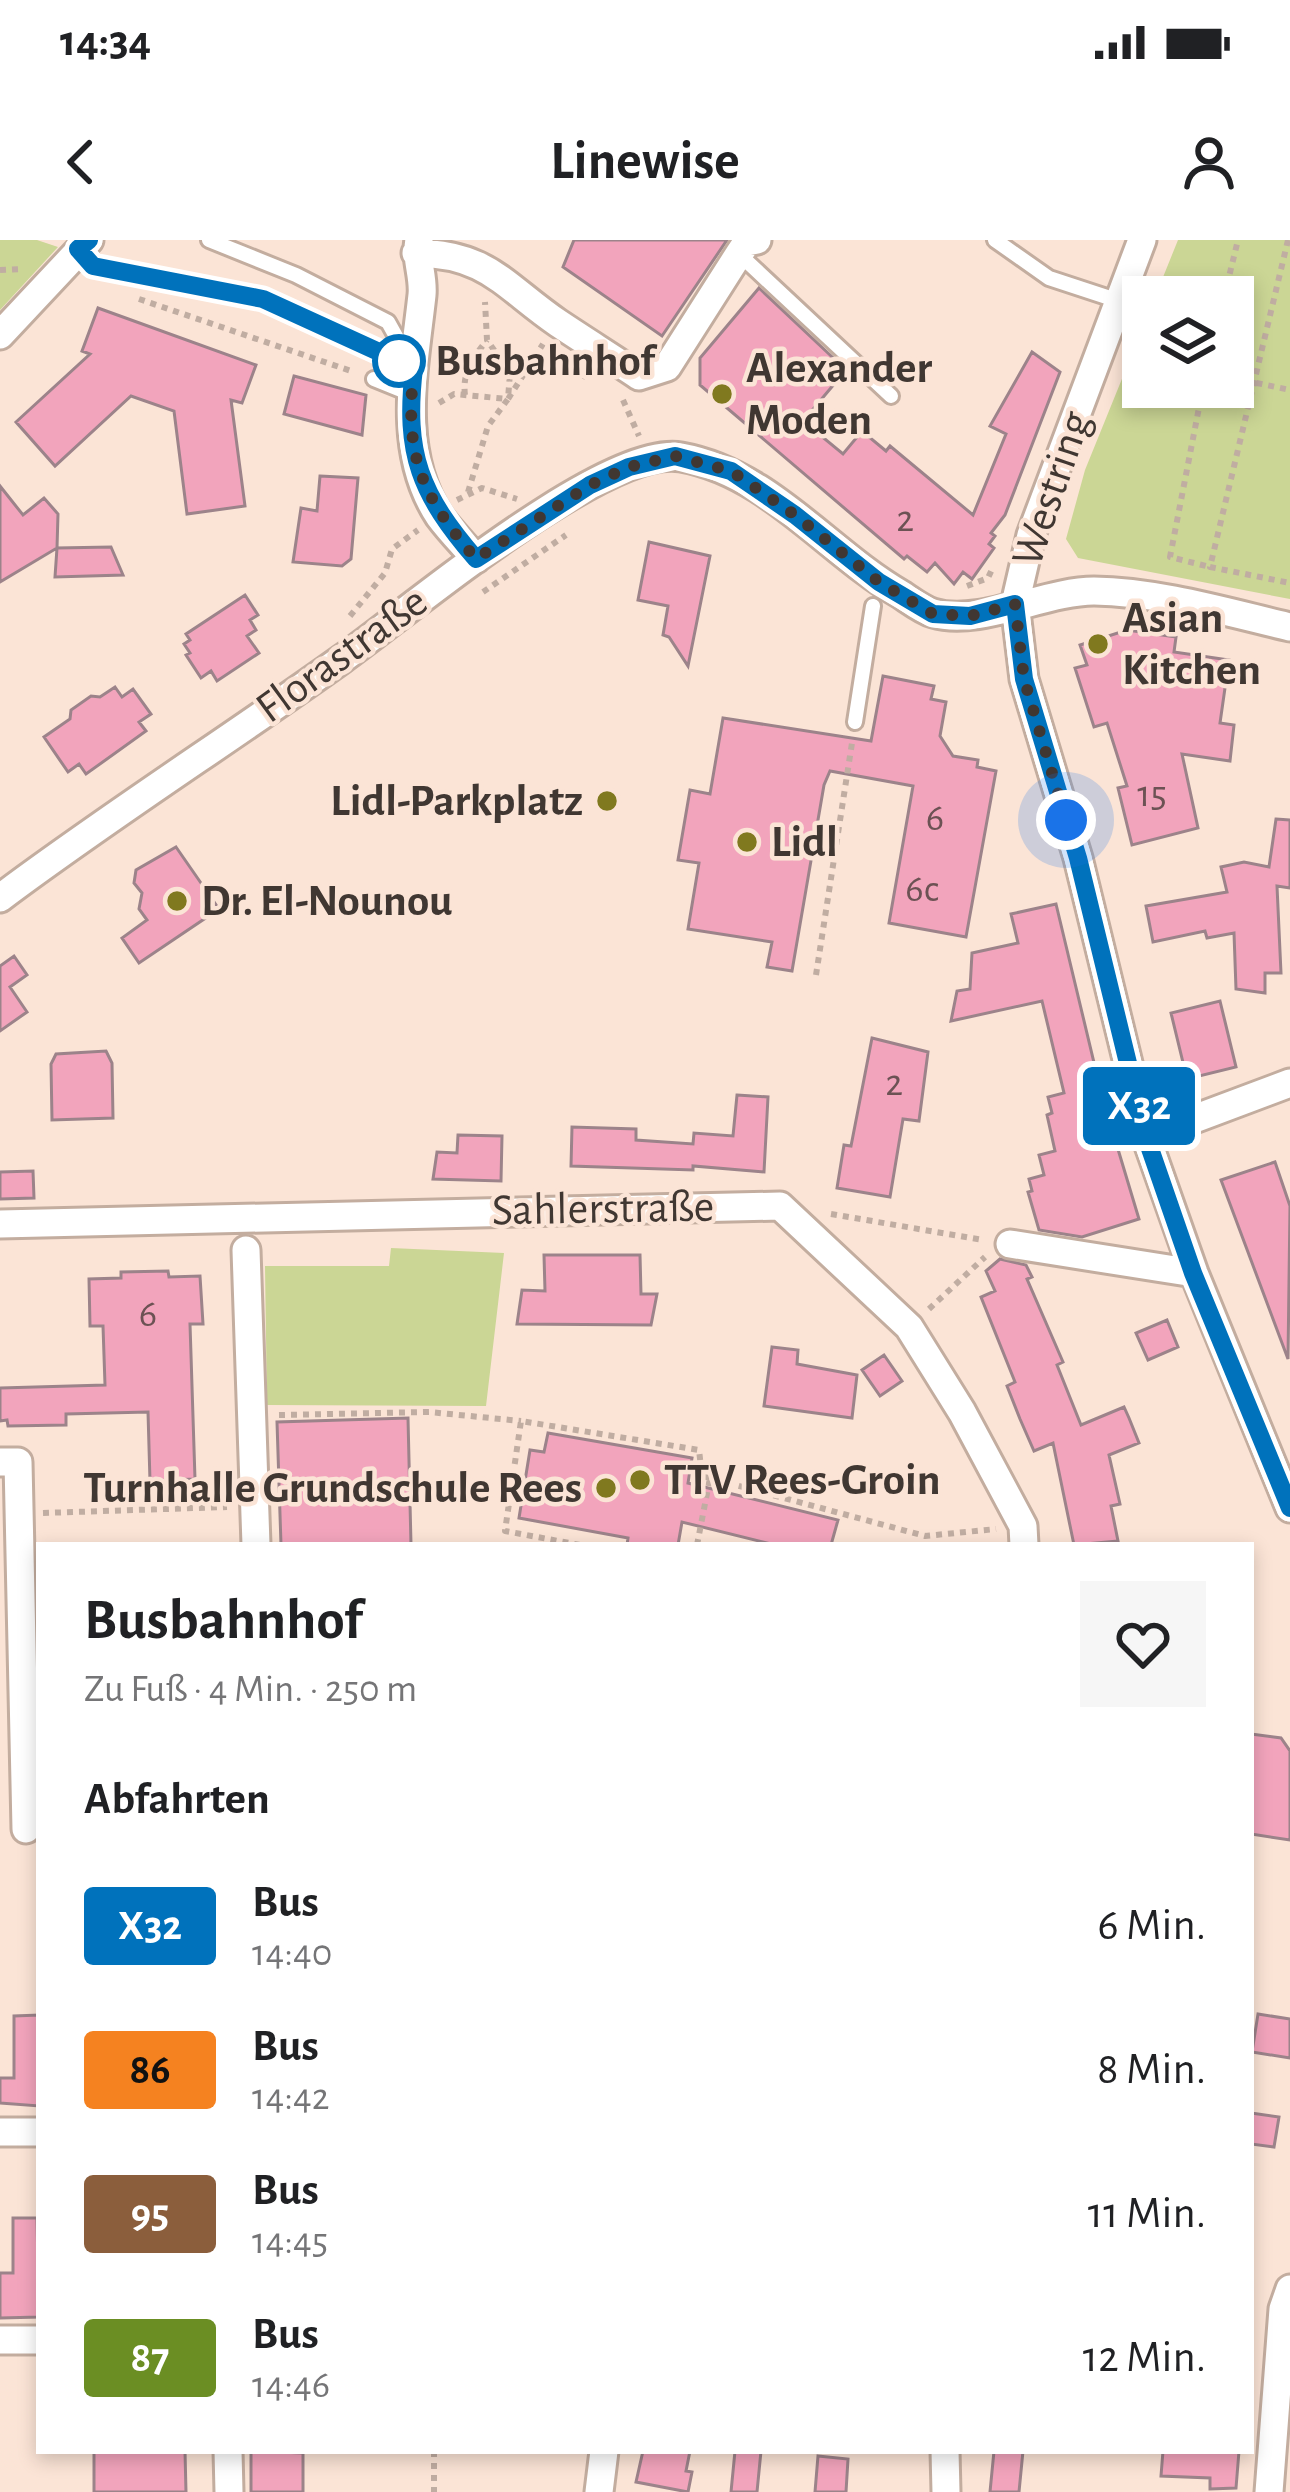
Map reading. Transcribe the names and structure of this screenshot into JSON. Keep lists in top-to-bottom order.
{
  "streets": {
    "street": ["Westring", "Florastraße", "Sahlerstraße"]
  },
  "crossings": [
    ["Westring", "Florastraße"]
  ],
  "places": [
    "Busbahnhof",
    "Alexander Moden",
    "Asian Kitchen",
    "Lidl-Parkplatz",
    "Lidl",
    "Dr. El-Nounou",
    "TTV Rees-Groin",
    "Turnhalle Grundschule Rees"
  ],
  "lines": ["bus line X32"],
  "house_numbers": [
    "2",
    "15",
    "6",
    "6c",
    "2",
    "6"
  ],
  "page": {
    "status": "14:34",
    "header": "Linewise",
    "on_map": "X32",
    "heading": [
      ["Busbahnhof", "Zu Fuß · 4 Min. · 250 m"],
      "Abfahrten"
    ],
    "list": [
      {
        "mark": "X32",
        "name": "Bus",
        "note": "14:40",
        "value": "6 Min."
      },
      {
        "mark": "86",
        "name": "Bus",
        "note": "14:42",
        "value": "8 Min."
      },
      {
        "mark": "95",
        "name": "Bus",
        "note": "14:45",
        "value": "11 Min."
      },
      {
        "mark": "87",
        "name": "Bus",
        "note": "14:46",
        "value": "12 Min."
      }
    ]
  }
}
